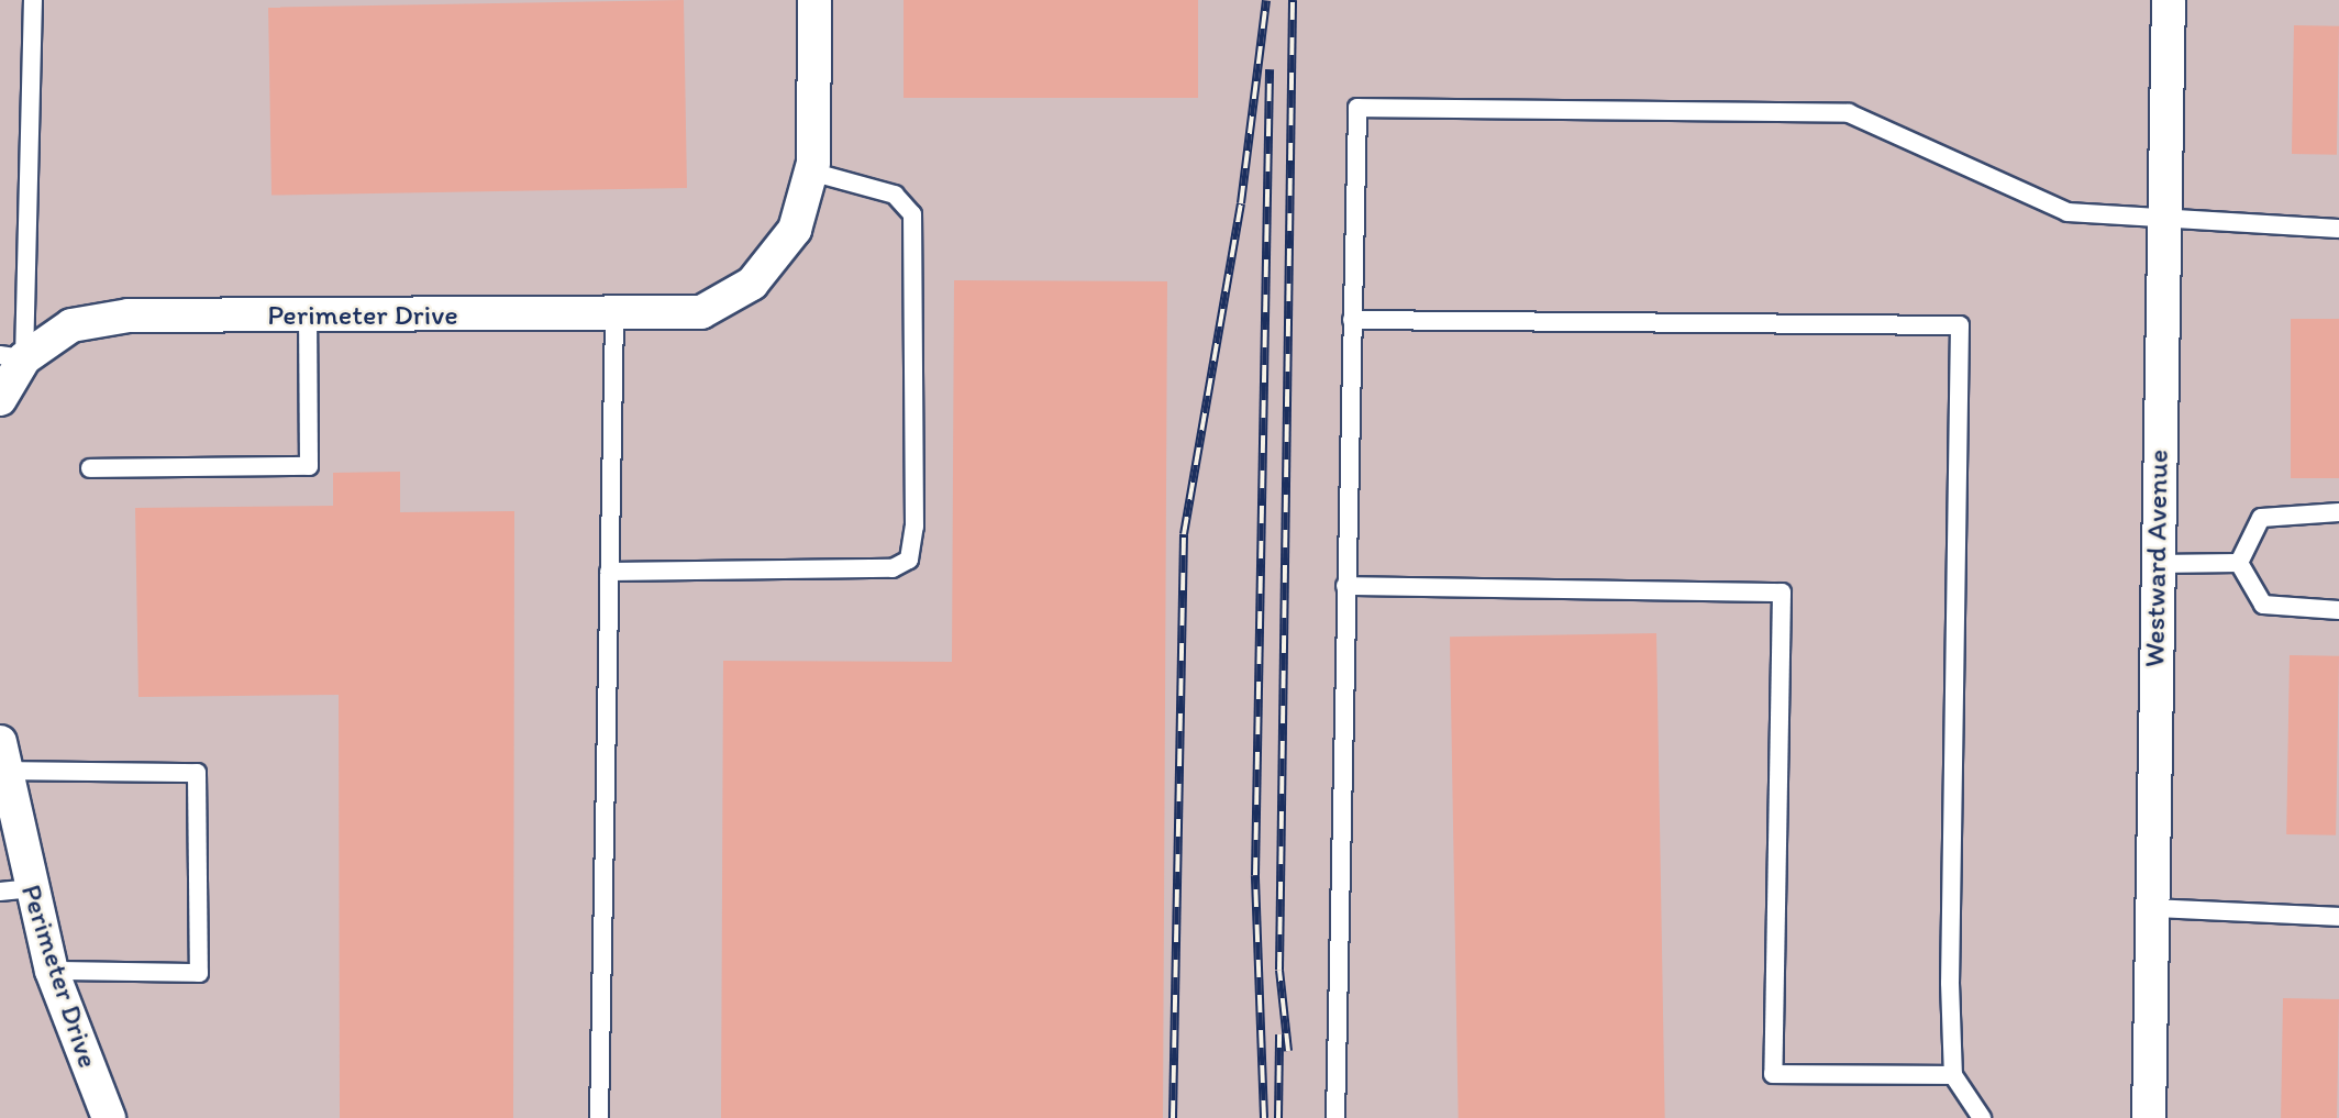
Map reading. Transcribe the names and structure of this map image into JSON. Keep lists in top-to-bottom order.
{
  "streets": {
    "street": ["Perimeter Drive", "Westward Avenue"]
  }
}
